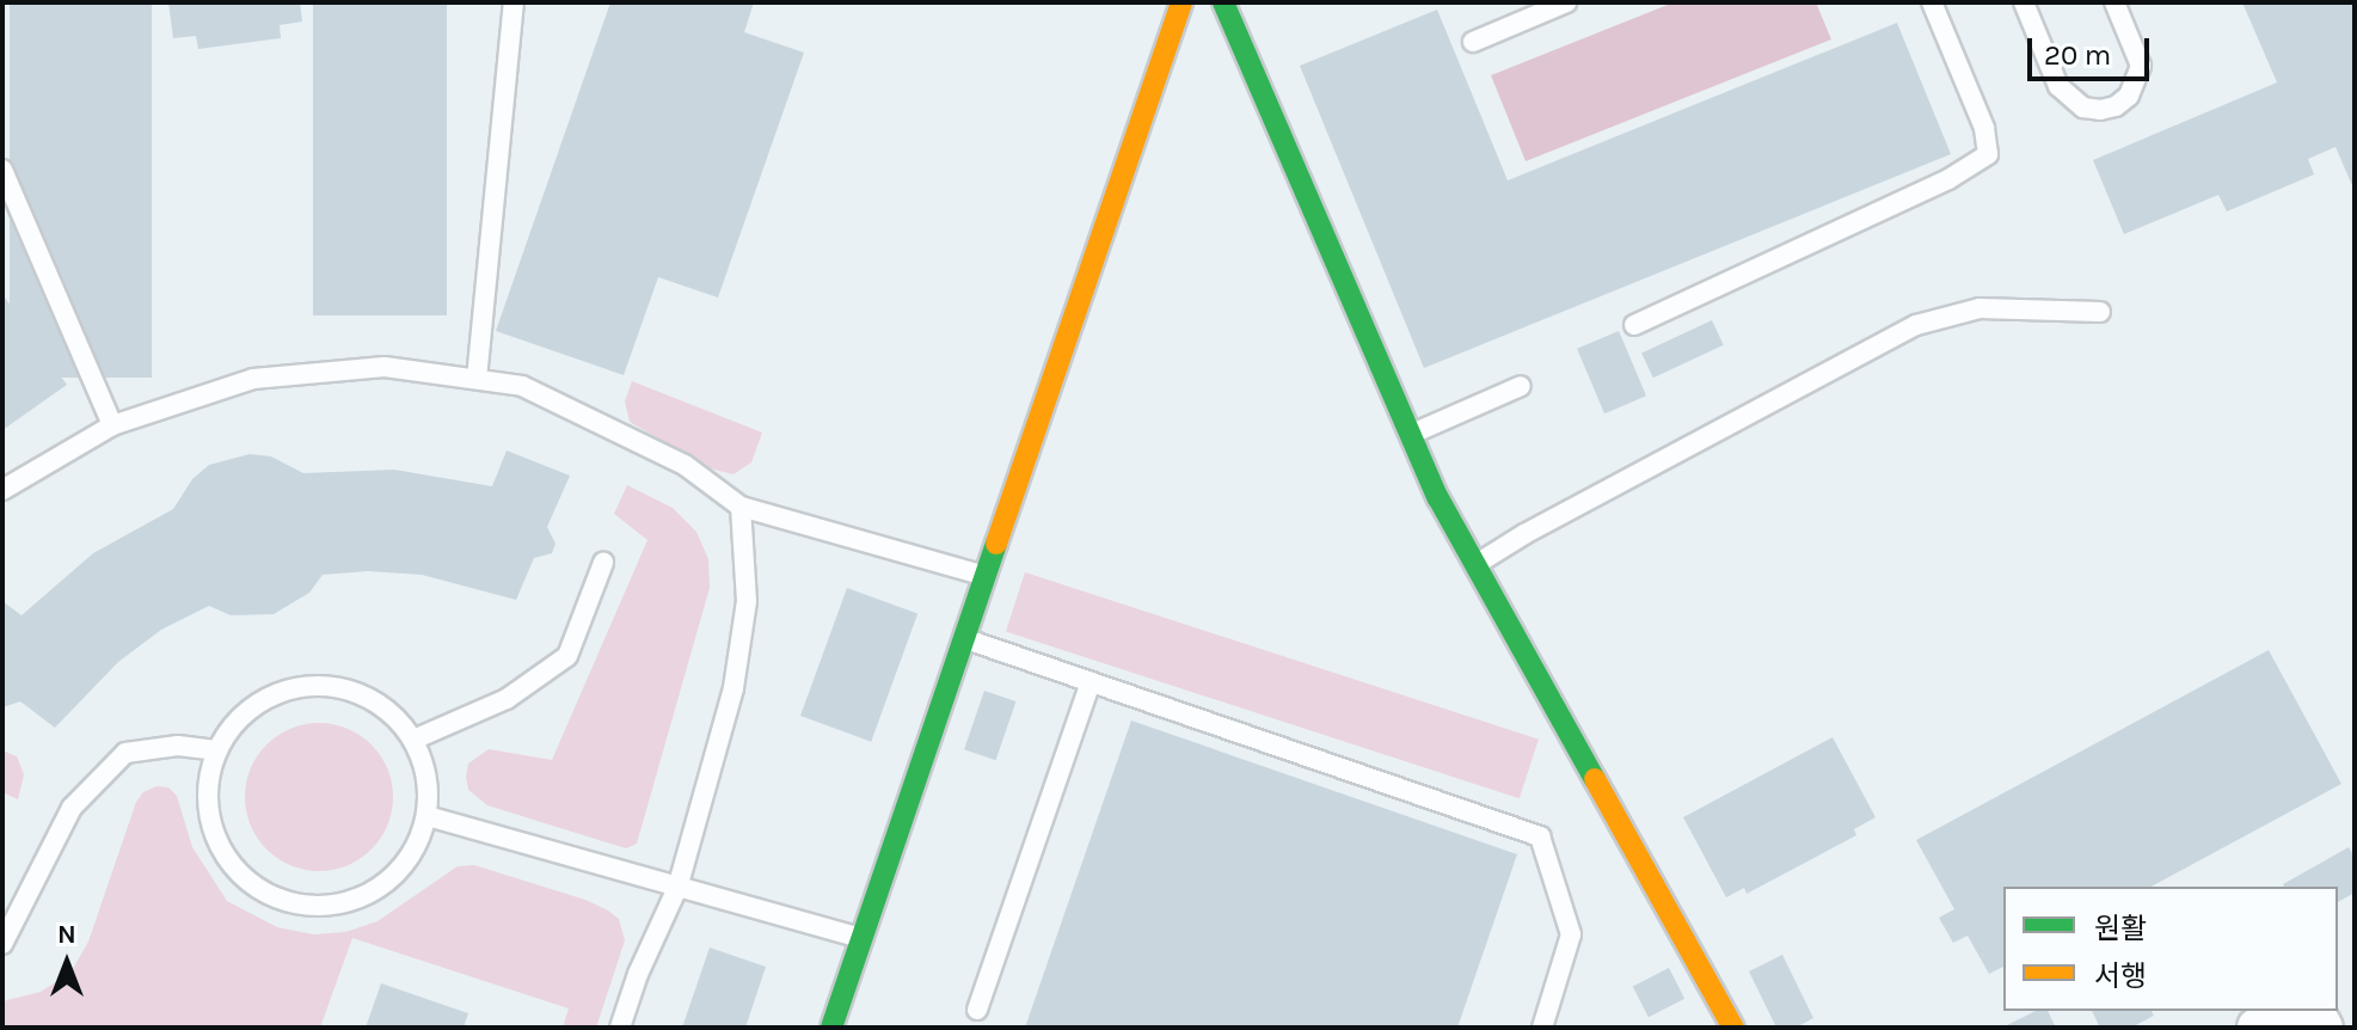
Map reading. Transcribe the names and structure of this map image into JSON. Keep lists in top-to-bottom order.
{
  "legend": ["원활", "서행"],
  "scale_bar": "20 m",
  "north": "top"
}
